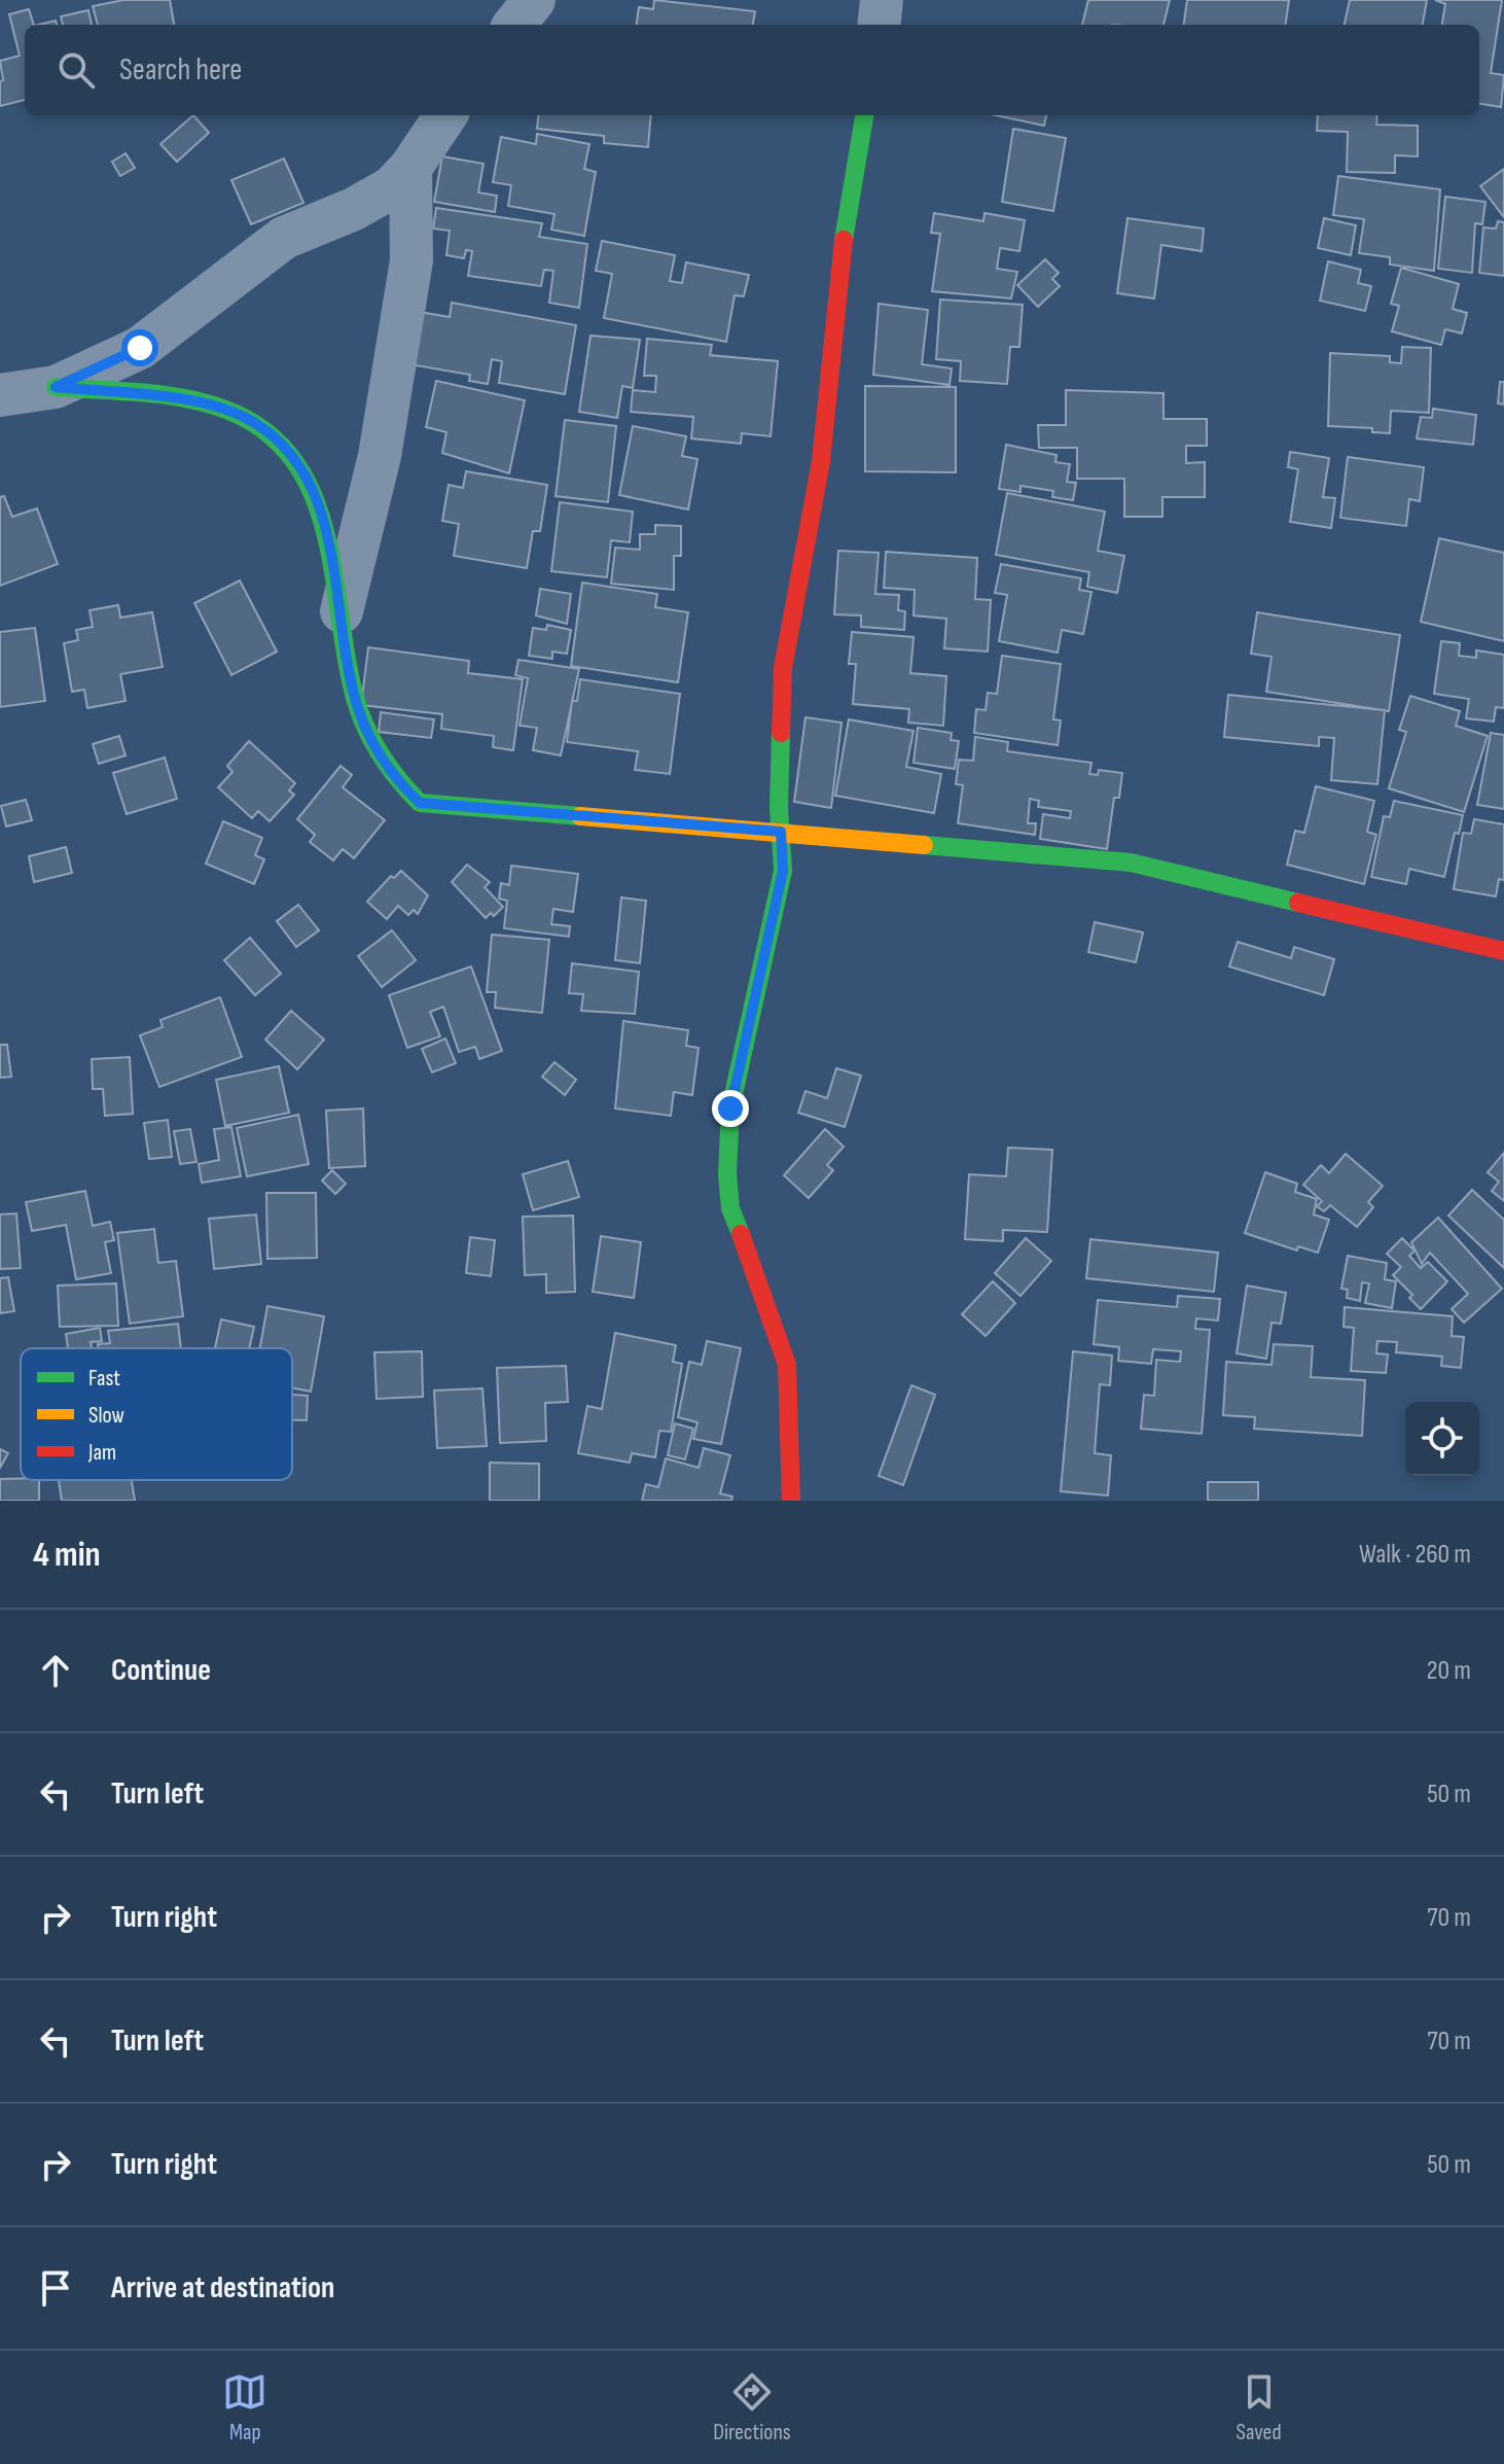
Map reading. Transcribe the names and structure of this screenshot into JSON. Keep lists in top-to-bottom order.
{
  "legend": ["Fast", "Slow", "Jam"],
  "page": {
    "search": "Search here",
    "heading": ["4 min", "Walk · 260 m"],
    "list": [
      ["Continue", "20 m"],
      ["Turn left", "50 m"],
      ["Turn right", "70 m"],
      ["Turn left", "70 m"],
      ["Turn right", "50 m"],
      "Arrive at destination"
    ],
    "nav": ["Map", "Directions", "Saved"]
  }
}
